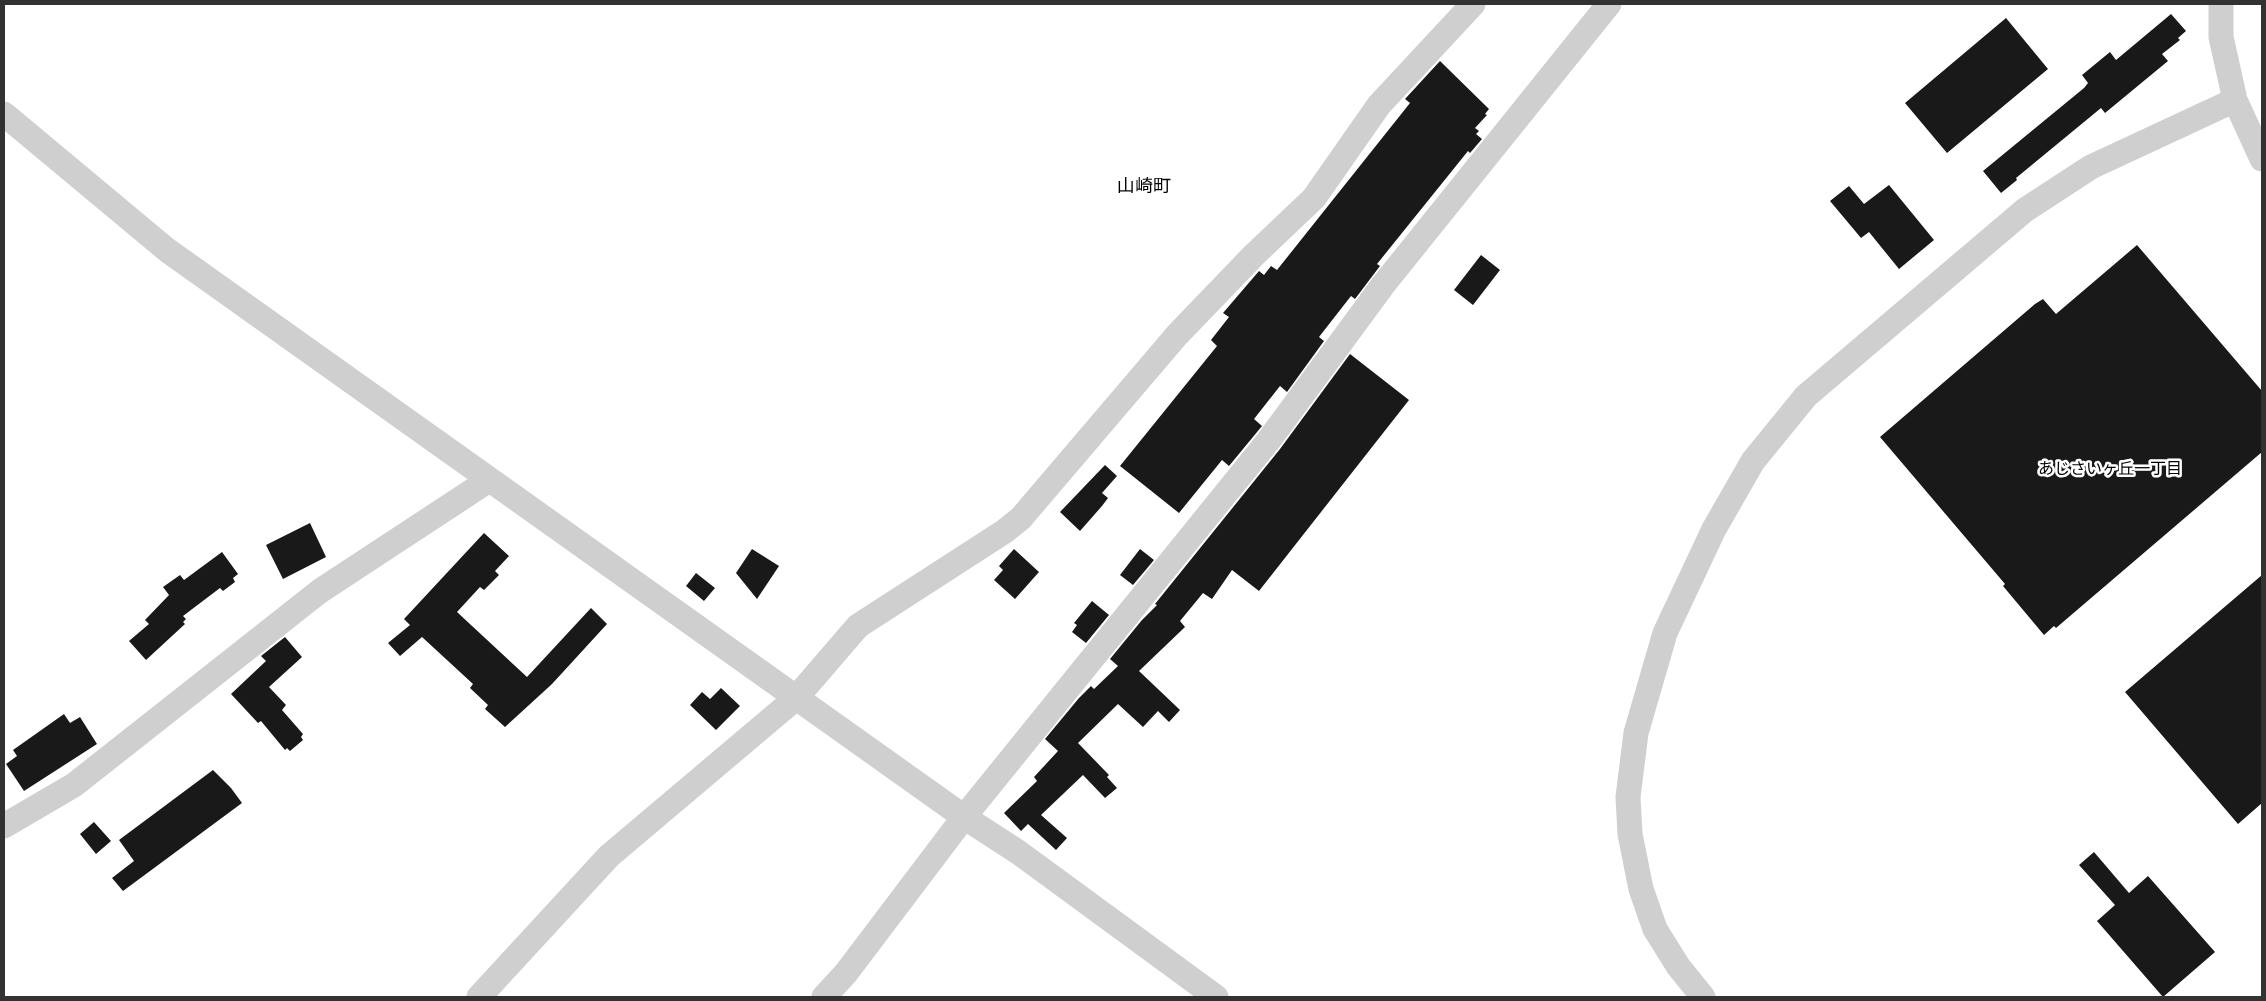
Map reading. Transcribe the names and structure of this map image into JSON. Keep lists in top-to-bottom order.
{
  "districts": ["山崎町", "あじさいヶ丘一丁目"]
}
